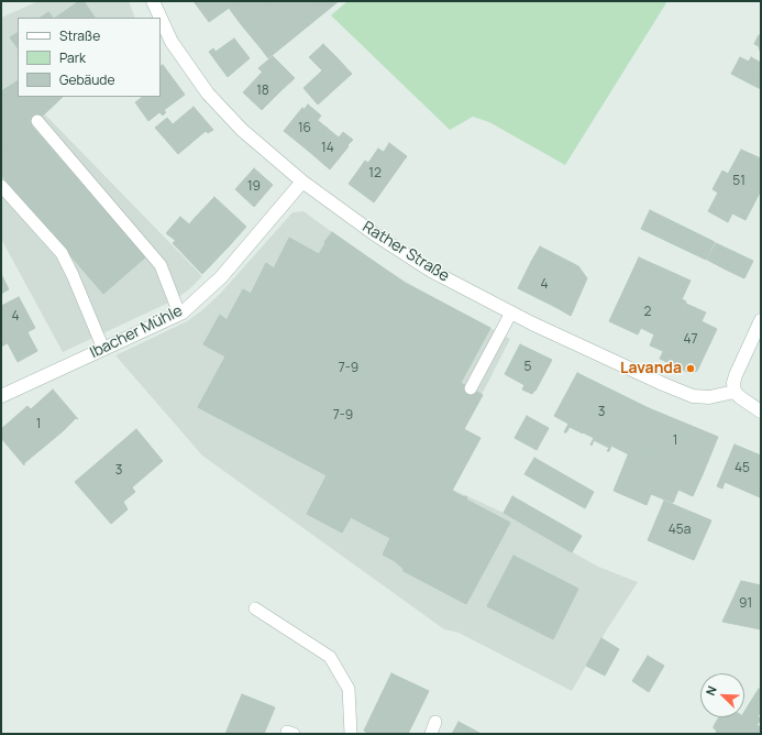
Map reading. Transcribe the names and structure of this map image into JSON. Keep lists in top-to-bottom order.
{
  "streets": {
    "street": ["Rather Straße", "Ibacher Mühle"]
  },
  "crossings": [
    ["Rather Straße", "Ibacher Mühle"]
  ],
  "places": ["Lavanda"],
  "house_numbers": [
    "18",
    "16",
    "14",
    "12",
    "51",
    "19",
    "4",
    "2",
    "4",
    "47",
    "5",
    "7-9",
    "3",
    "7-9",
    "1",
    "1",
    "45",
    "3",
    "45a",
    "91"
  ],
  "legend": ["Straße", "Park", "Gebäude"],
  "north": "top left"
}
